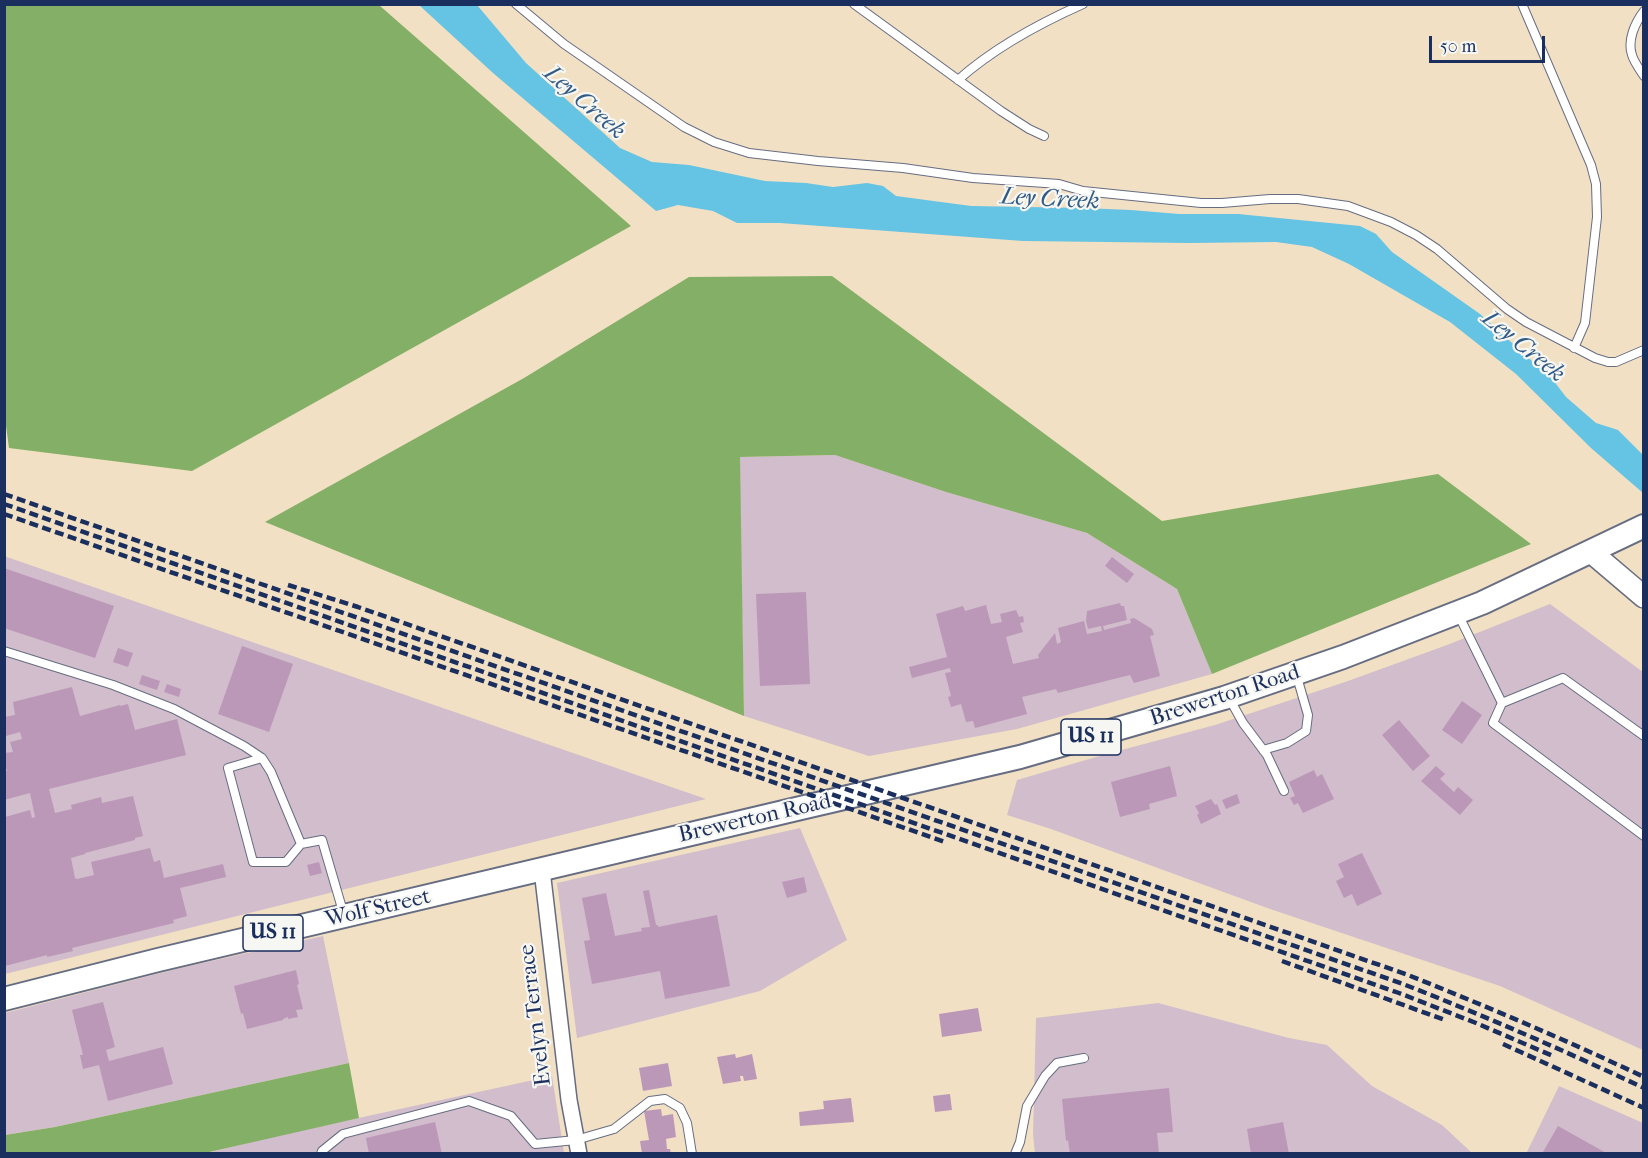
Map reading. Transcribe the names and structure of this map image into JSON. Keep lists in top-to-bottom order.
{
  "streets": {
    "main road": ["Brewerton Road", "US 11", "Wolf Street"],
    "street": ["Evelyn Terrace"]
  },
  "crossings": [
    ["Brewerton Road", "Wolf Street"],
    ["Brewerton Road", "Evelyn Terrace"],
    ["Wolf Street", "Evelyn Terrace"]
  ],
  "water": ["Ley Creek"],
  "scale_bar": "50 m"
}
